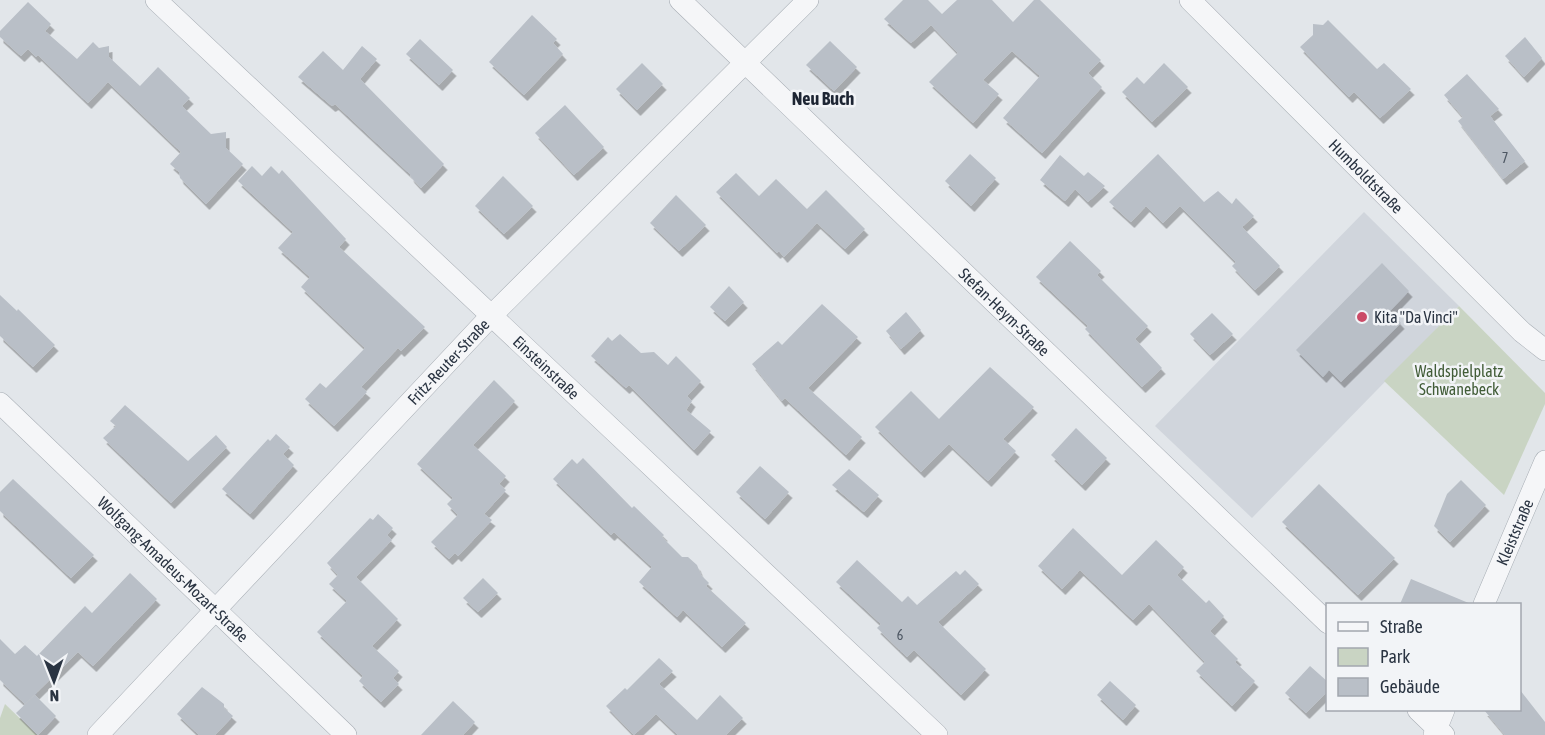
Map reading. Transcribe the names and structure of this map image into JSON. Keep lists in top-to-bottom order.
{
  "streets": {
    "street": [
      "Humboldtstraße",
      "Stefan-Heym-Straße",
      "Fritz-Reuter-Straße",
      "Einsteinstraße",
      "Kleiststraße",
      "Wolfgang-Amadeus-Mozart-Straße"
    ]
  },
  "crossings": [
    ["Stefan-Heym-Straße", "Fritz-Reuter-Straße"],
    ["Fritz-Reuter-Straße", "Einsteinstraße"],
    ["Fritz-Reuter-Straße", "Wolfgang-Amadeus-Mozart-Straße"]
  ],
  "districts": ["Neu Buch"],
  "parks": ["Waldspielplatz Schwanebeck"],
  "places": ["Kita \"Da Vinci\""],
  "house_numbers": ["7", "6"],
  "legend": ["Straße", "Park", "Gebäude"],
  "north": "bottom"
}
